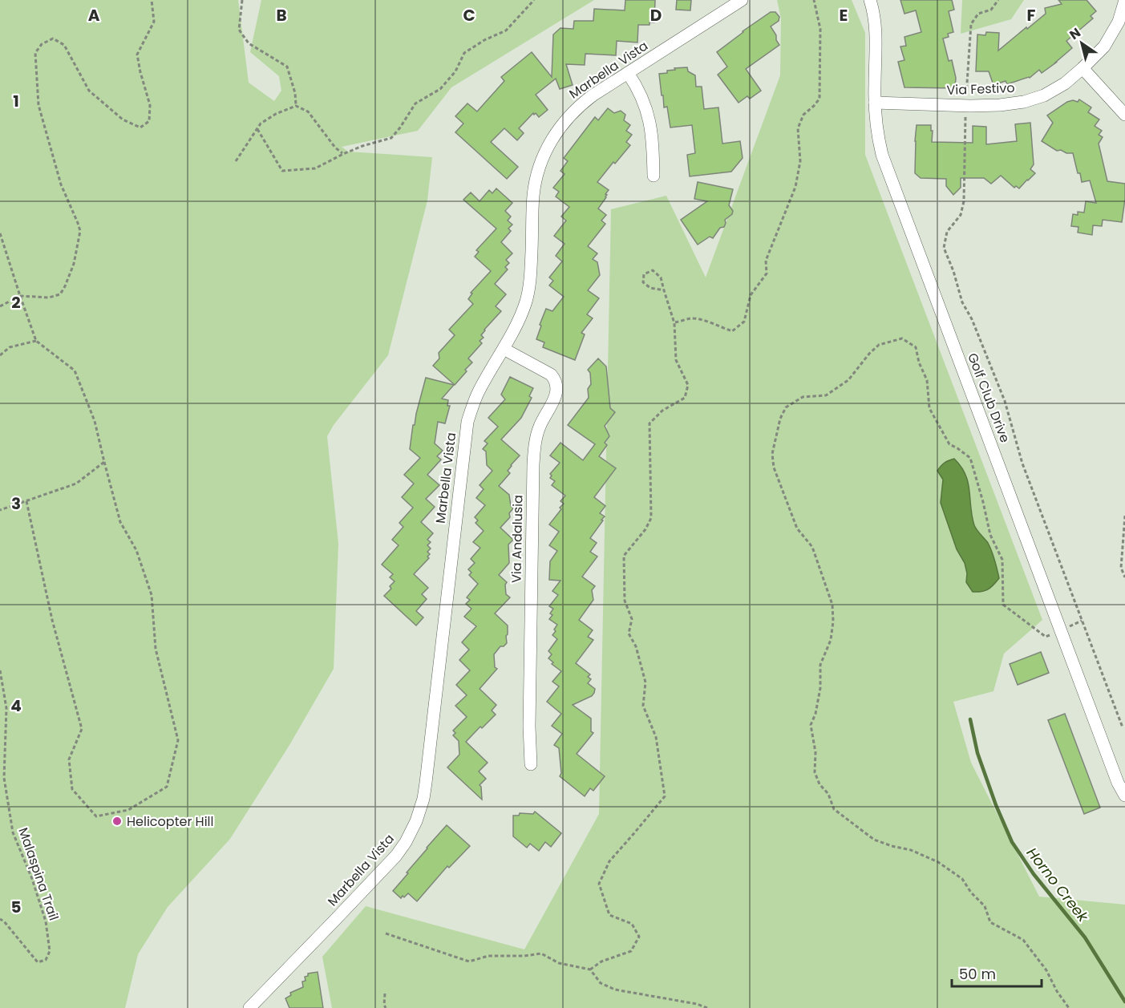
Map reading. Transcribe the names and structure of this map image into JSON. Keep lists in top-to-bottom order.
{
  "streets": {
    "street": [
      "Marbella Vista",
      "Via Festivo",
      "Golf Club Drive",
      "Via Andalusia"
    ],
    "path": ["Malaspina Trail"]
  },
  "crossings": [
    ["Marbella Vista", "Via Andalusia"],
    ["Via Festivo", "Golf Club Drive"]
  ],
  "water": ["Horno Creek"],
  "places": ["Helicopter Hill"],
  "scale_bar": "50 m",
  "north": "top left",
  "grid": {
    "columns": [
      "A",
      "B",
      "C",
      "D",
      "E",
      "F"
    ],
    "rows": [
      "1",
      "2",
      "3",
      "4",
      "5"
    ]
  }
}
